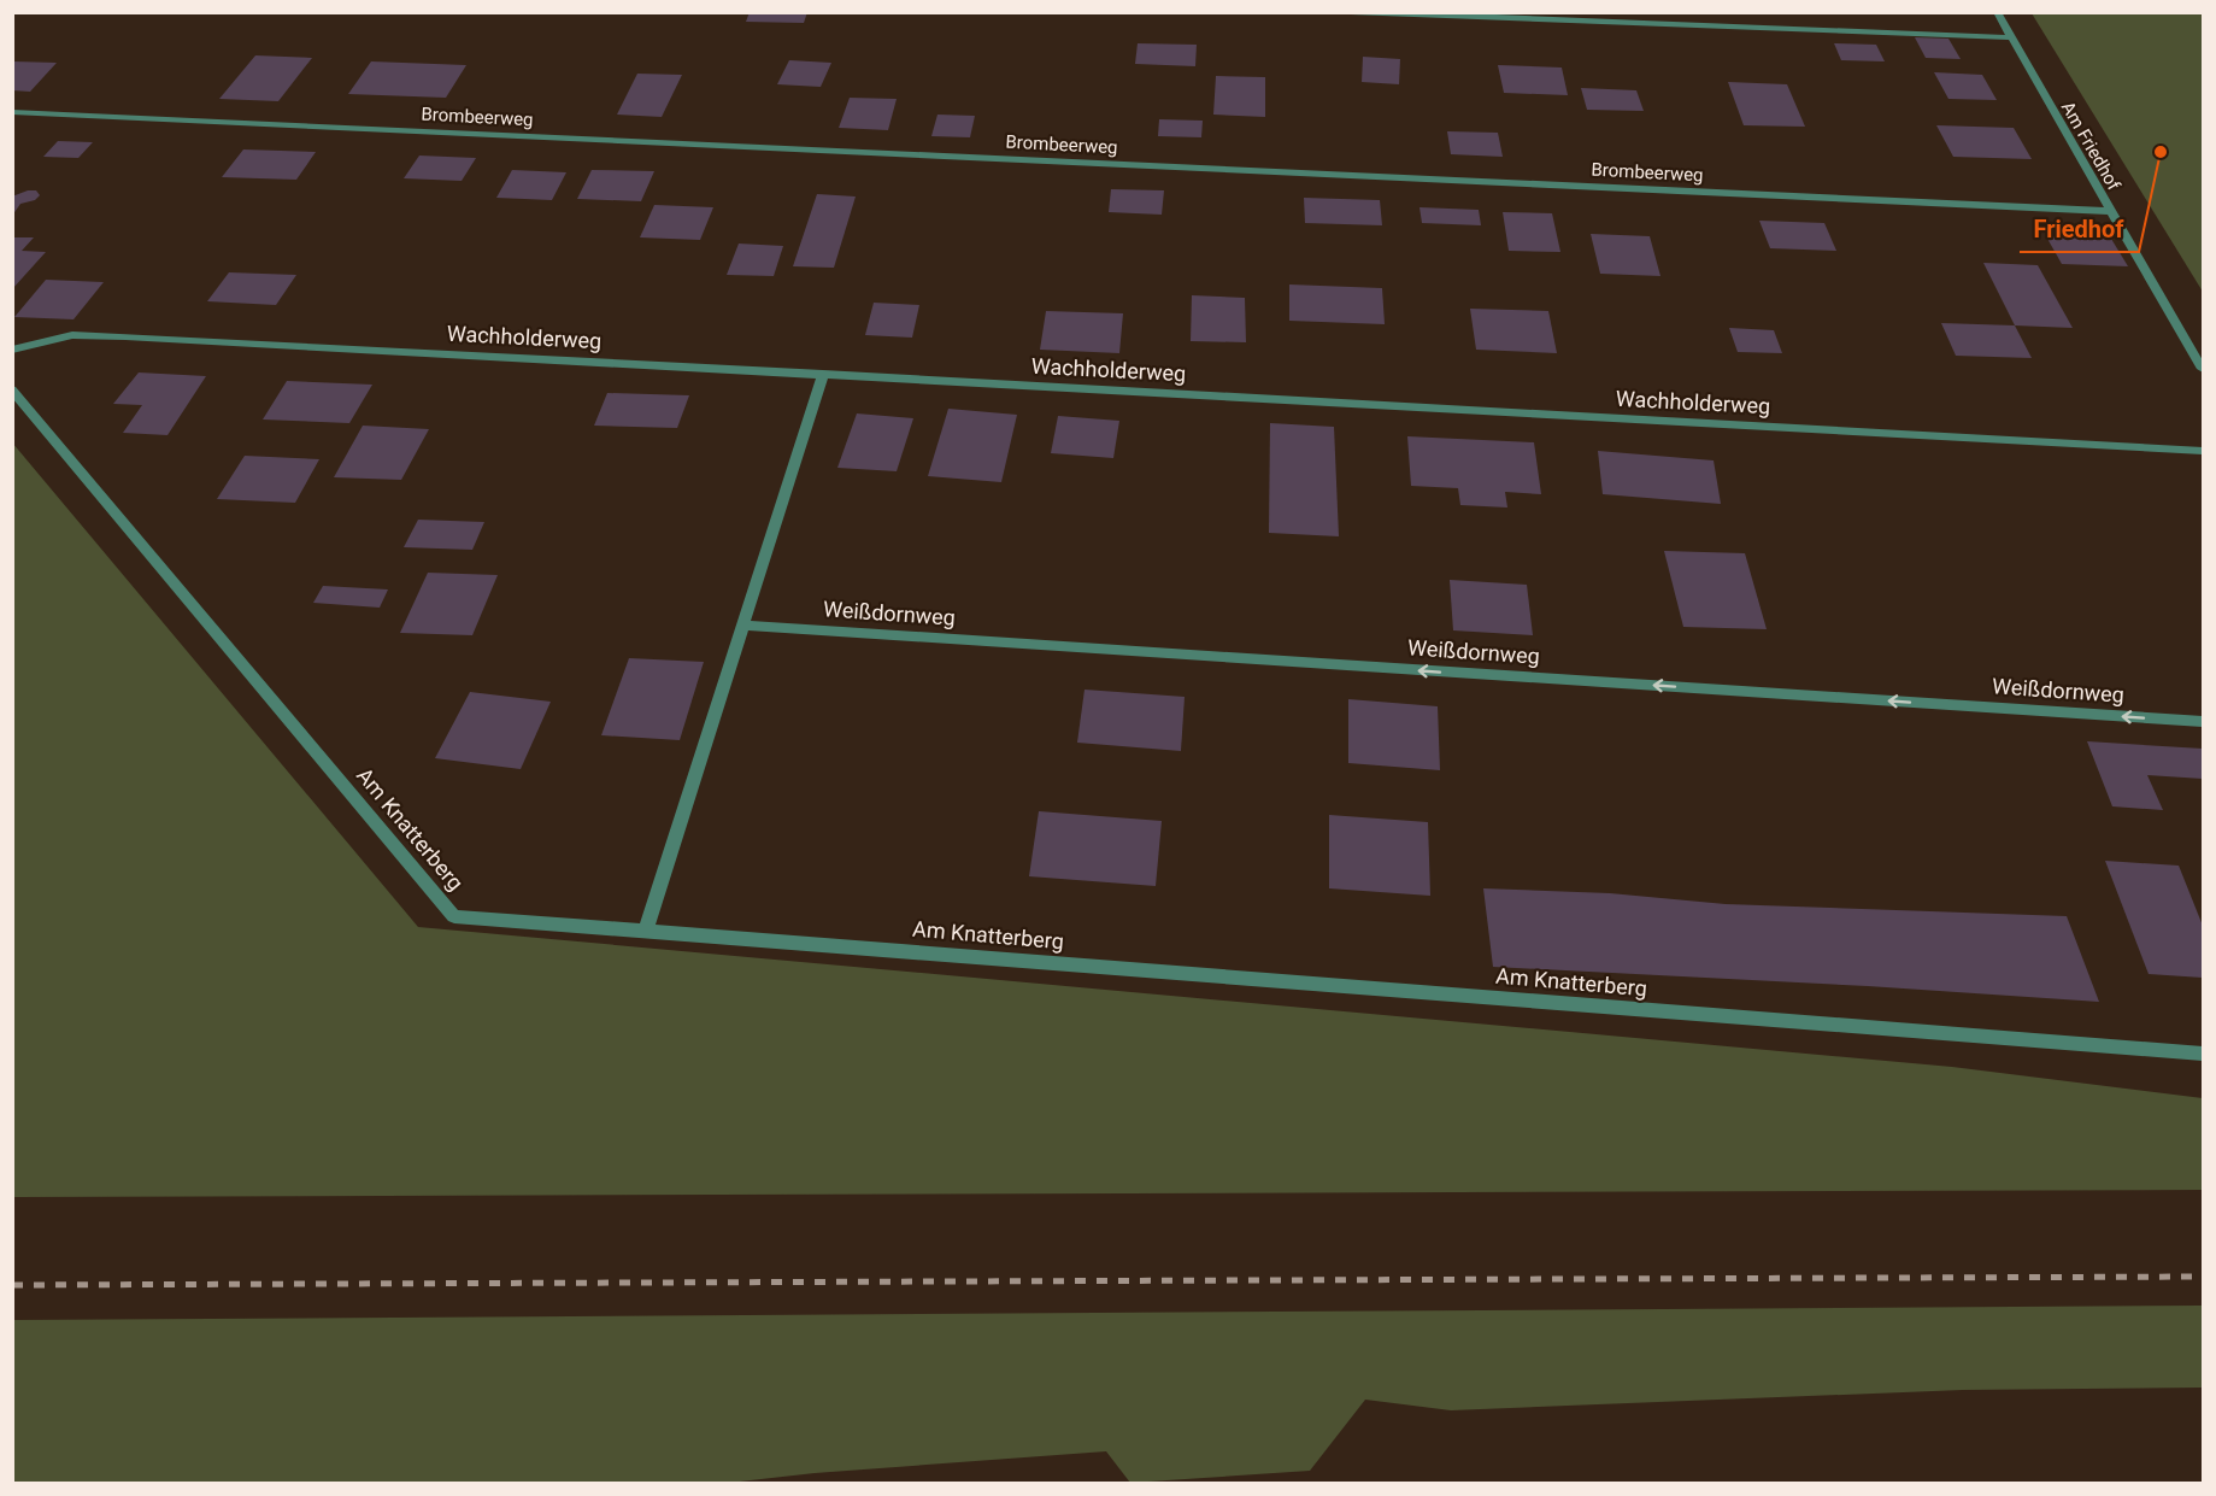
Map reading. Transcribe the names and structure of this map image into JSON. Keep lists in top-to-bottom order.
{
  "streets": {
    "street": [
      "Brombeerweg",
      "Am Friedhof",
      "Wachholderweg",
      "Weißdornweg",
      "Am Knatterberg"
    ]
  },
  "crossings": [
    ["Brombeerweg", "Am Friedhof"]
  ],
  "one_way": ["Weißdornweg"],
  "places": ["Friedhof"]
}
